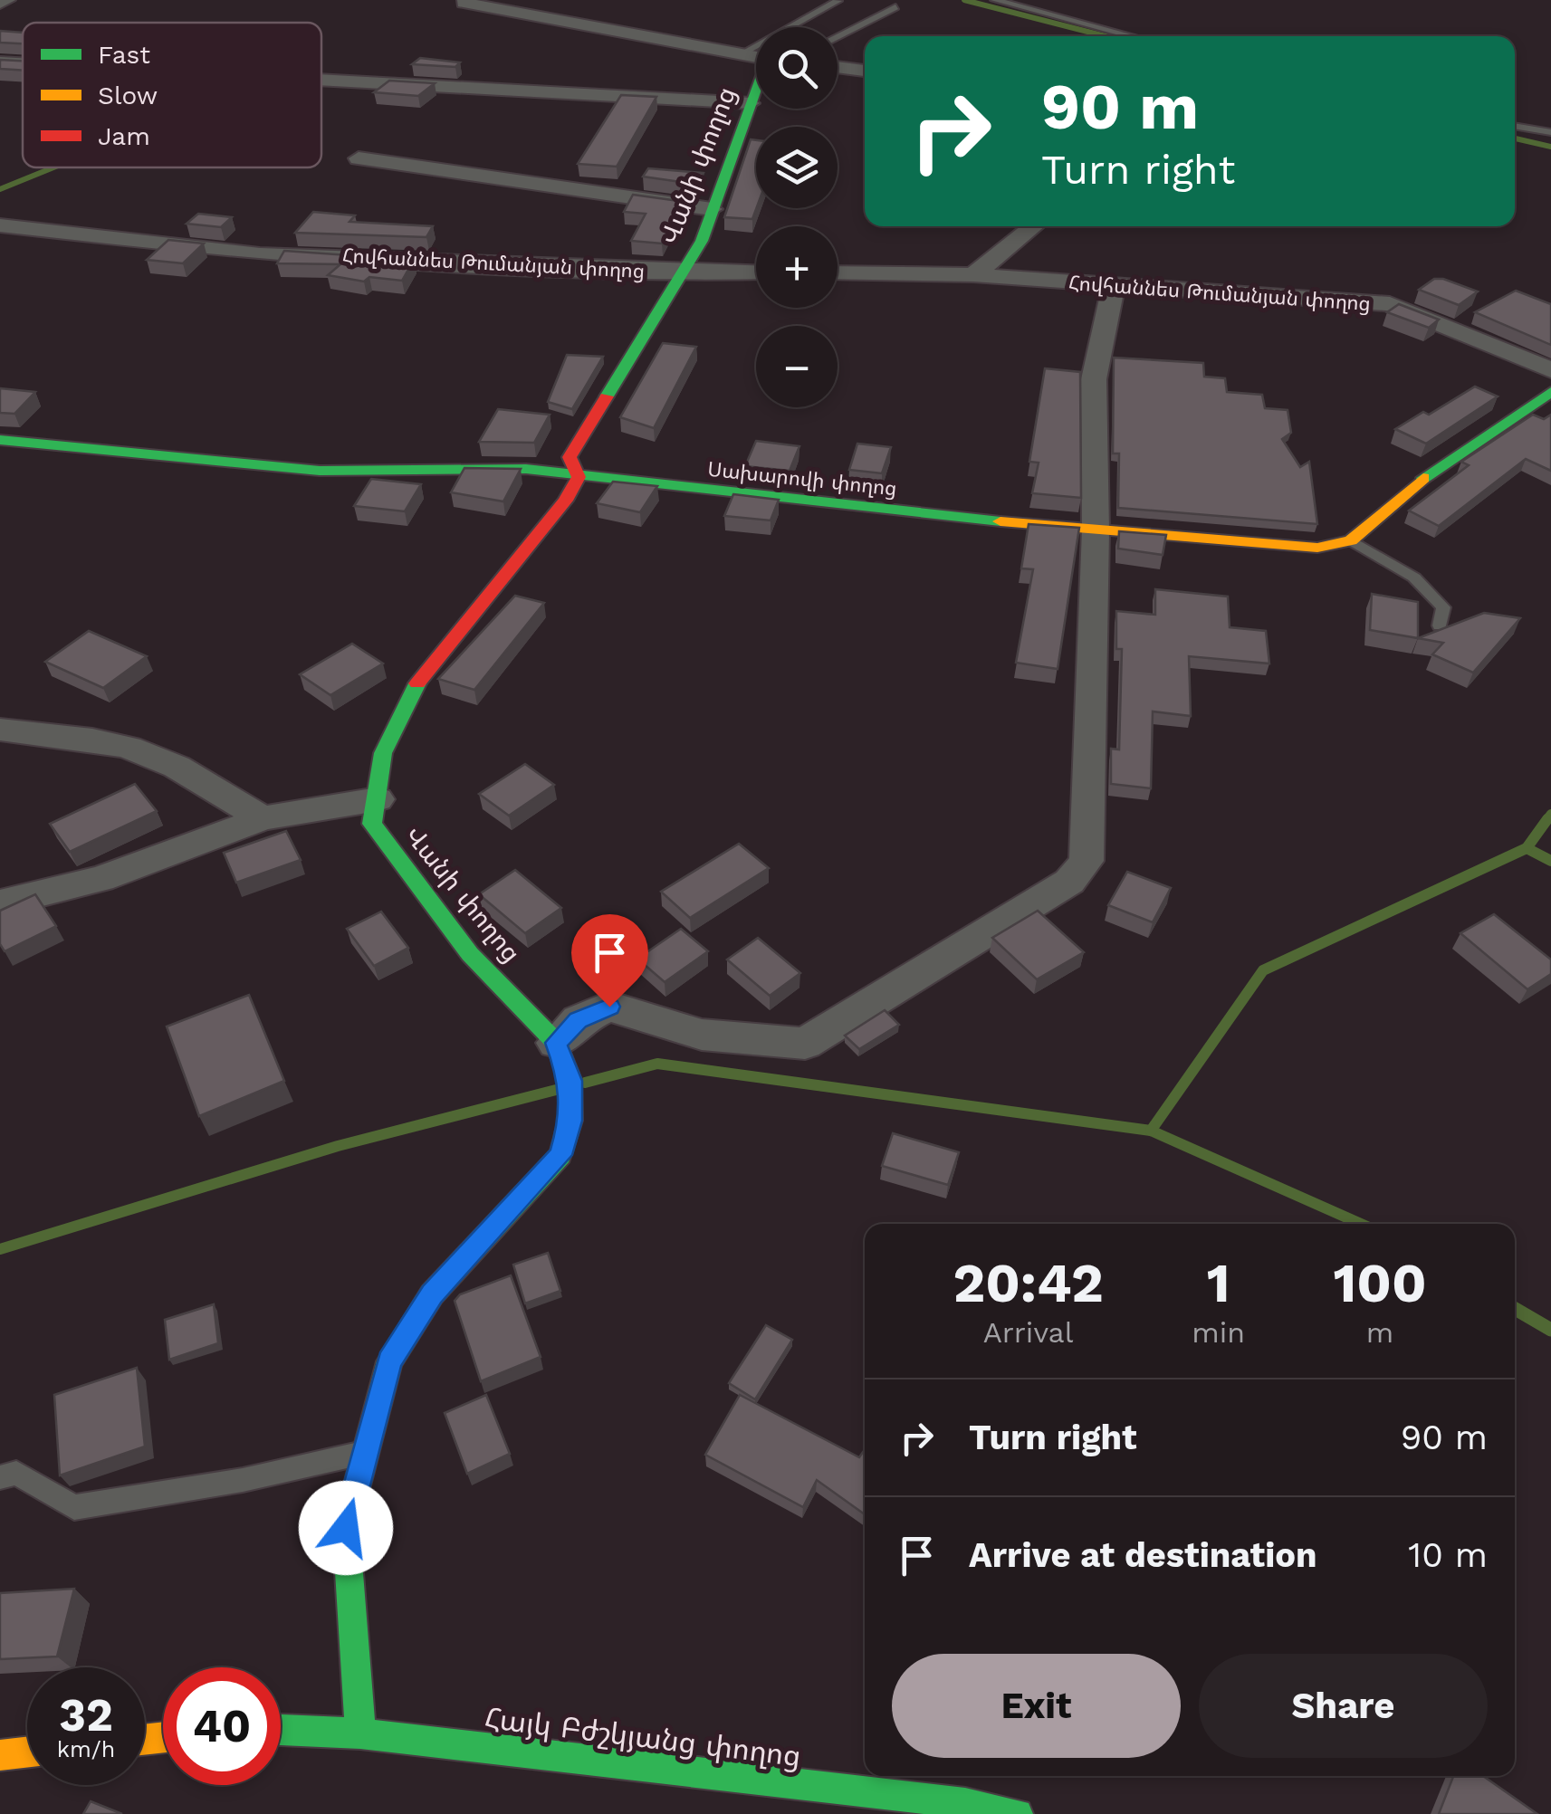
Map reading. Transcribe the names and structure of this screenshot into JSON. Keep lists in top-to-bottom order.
{
  "streets": {
    "street": [
      "Վանի փողոց",
      "Հովհաննես Թումանյան փողոց",
      "Սախարովի փողոց",
      "Հայկ Բժշկյանց փողոց"
    ]
  },
  "crossings": [
    ["Վանի փողոց", "Հովհաննես Թումանյան փողոց"],
    ["Վանի փողոց", "Սախարովի փողոց"],
    ["Վանի փողոց", "Հայկ Բժշկյանց փողոց"]
  ],
  "legend": ["Fast", "Slow", "Jam"],
  "page": {
    "map_buttons": ["+", "−"],
    "turn": ["90 m", "Turn right"],
    "eta": [
      "20:42",
      "Arrival",
      "1",
      "min",
      "100",
      "m"
    ],
    "list": [
      {
        "name": "Turn right",
        "value": "90 m"
      },
      {
        "name": "Arrive at destination",
        "value": "10 m"
      }
    ],
    "buttons": ["Exit", "Share"],
    "speed": "32 km/h",
    "limit": "40"
  }
}
